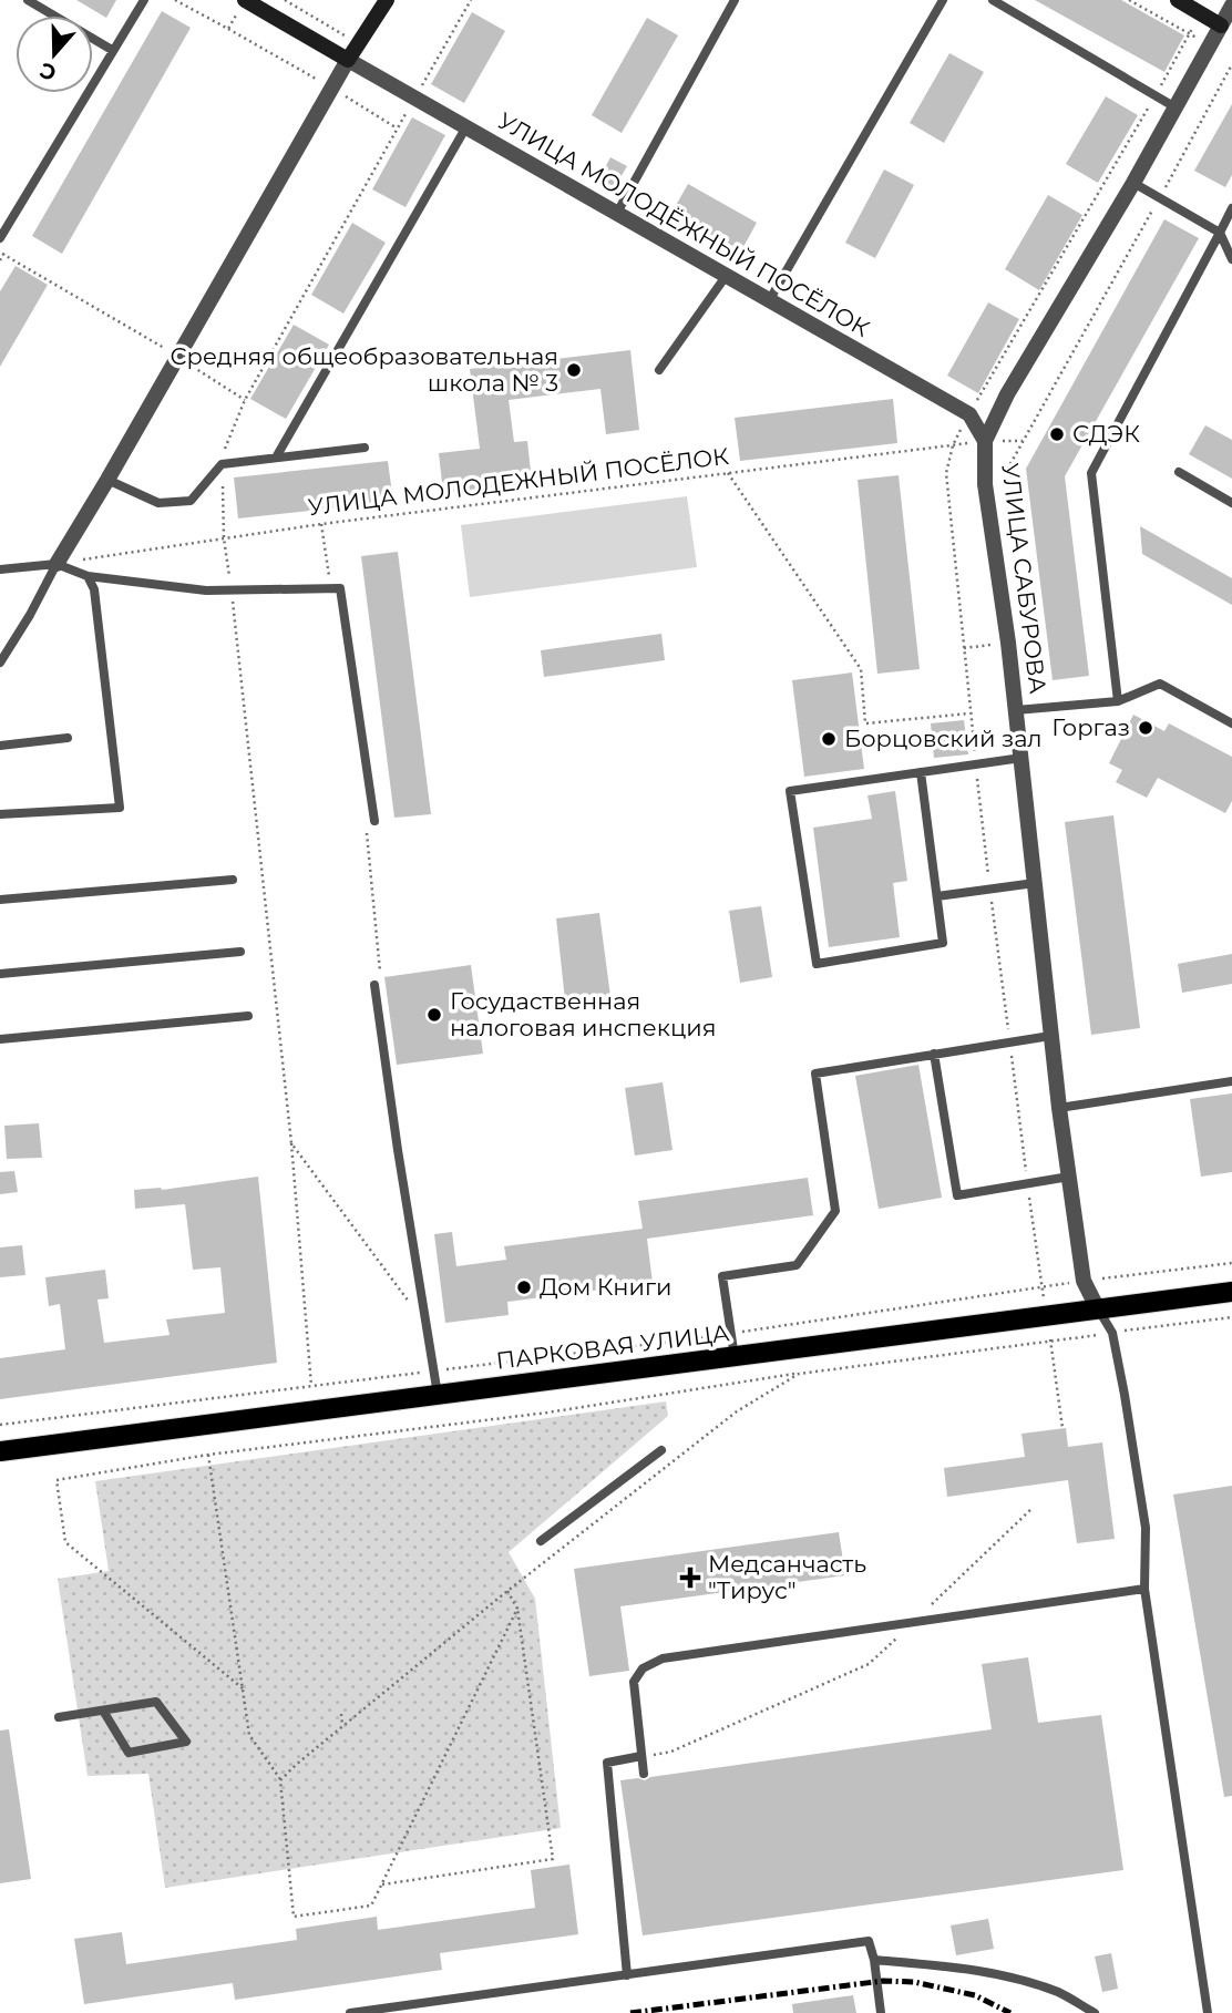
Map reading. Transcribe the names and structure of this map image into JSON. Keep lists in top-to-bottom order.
{
  "streets": {
    "main road": ["ПАРКОВАЯ УЛИЦА"],
    "street": ["УЛИЦА МОЛОДЁЖНЫЙ ПОСЁЛОК", "УЛИЦА САБУРОВА"],
    "path": ["УЛИЦА МОЛОДЕЖНЫЙ ПОСЁЛОК"]
  },
  "crossings": [
    ["УЛИЦА МОЛОДЁЖНЫЙ ПОСЁЛОК", "УЛИЦА МОЛОДЕЖНЫЙ ПОСЁЛОК"],
    ["УЛИЦА МОЛОДЁЖНЫЙ ПОСЁЛОК", "УЛИЦА САБУРОВА"],
    ["УЛИЦА МОЛОДЕЖНЫЙ ПОСЁЛОК", "УЛИЦА САБУРОВА"],
    ["УЛИЦА САБУРОВА", "ПАРКОВАЯ УЛИЦА"]
  ],
  "places": {
    "other": [
      "Средняя общеобразовательная школа № 3",
      "СДЭК",
      "Горгаз",
      "Борцовский зал",
      "Госудаственная налоговая инспекция",
      "Дом Книги"
    ],
    "health": ["Медсанчасть \"Тирус\""]
  },
  "north": "bottom"
}
